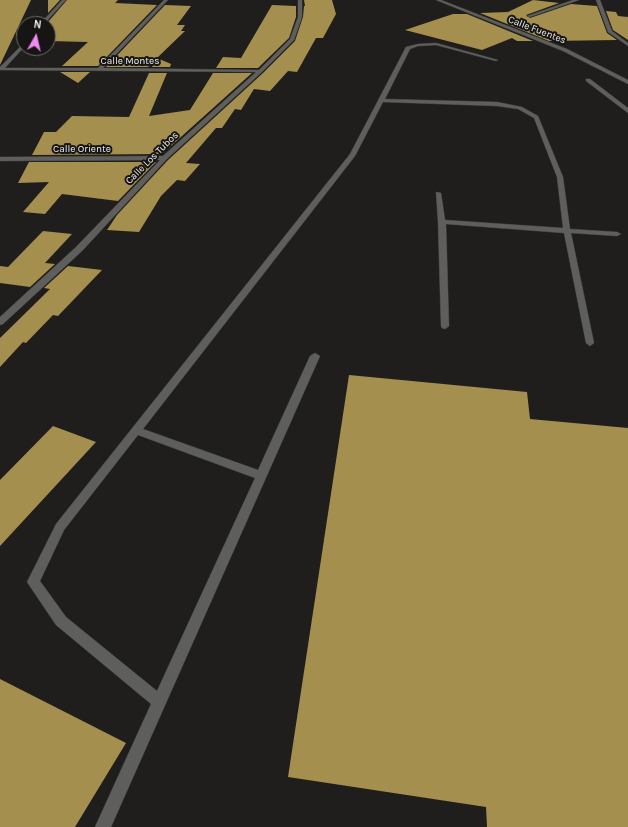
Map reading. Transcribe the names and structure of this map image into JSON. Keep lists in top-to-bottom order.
{
  "streets": {
    "street": [
      "Calle Fuentes",
      "Calle Montes",
      "Calle Oriente",
      "Calle Los Tubos"
    ]
  },
  "crossings": [
    ["Calle Montes", "Calle Los Tubos"],
    ["Calle Oriente", "Calle Los Tubos"]
  ],
  "north": "top"
}
